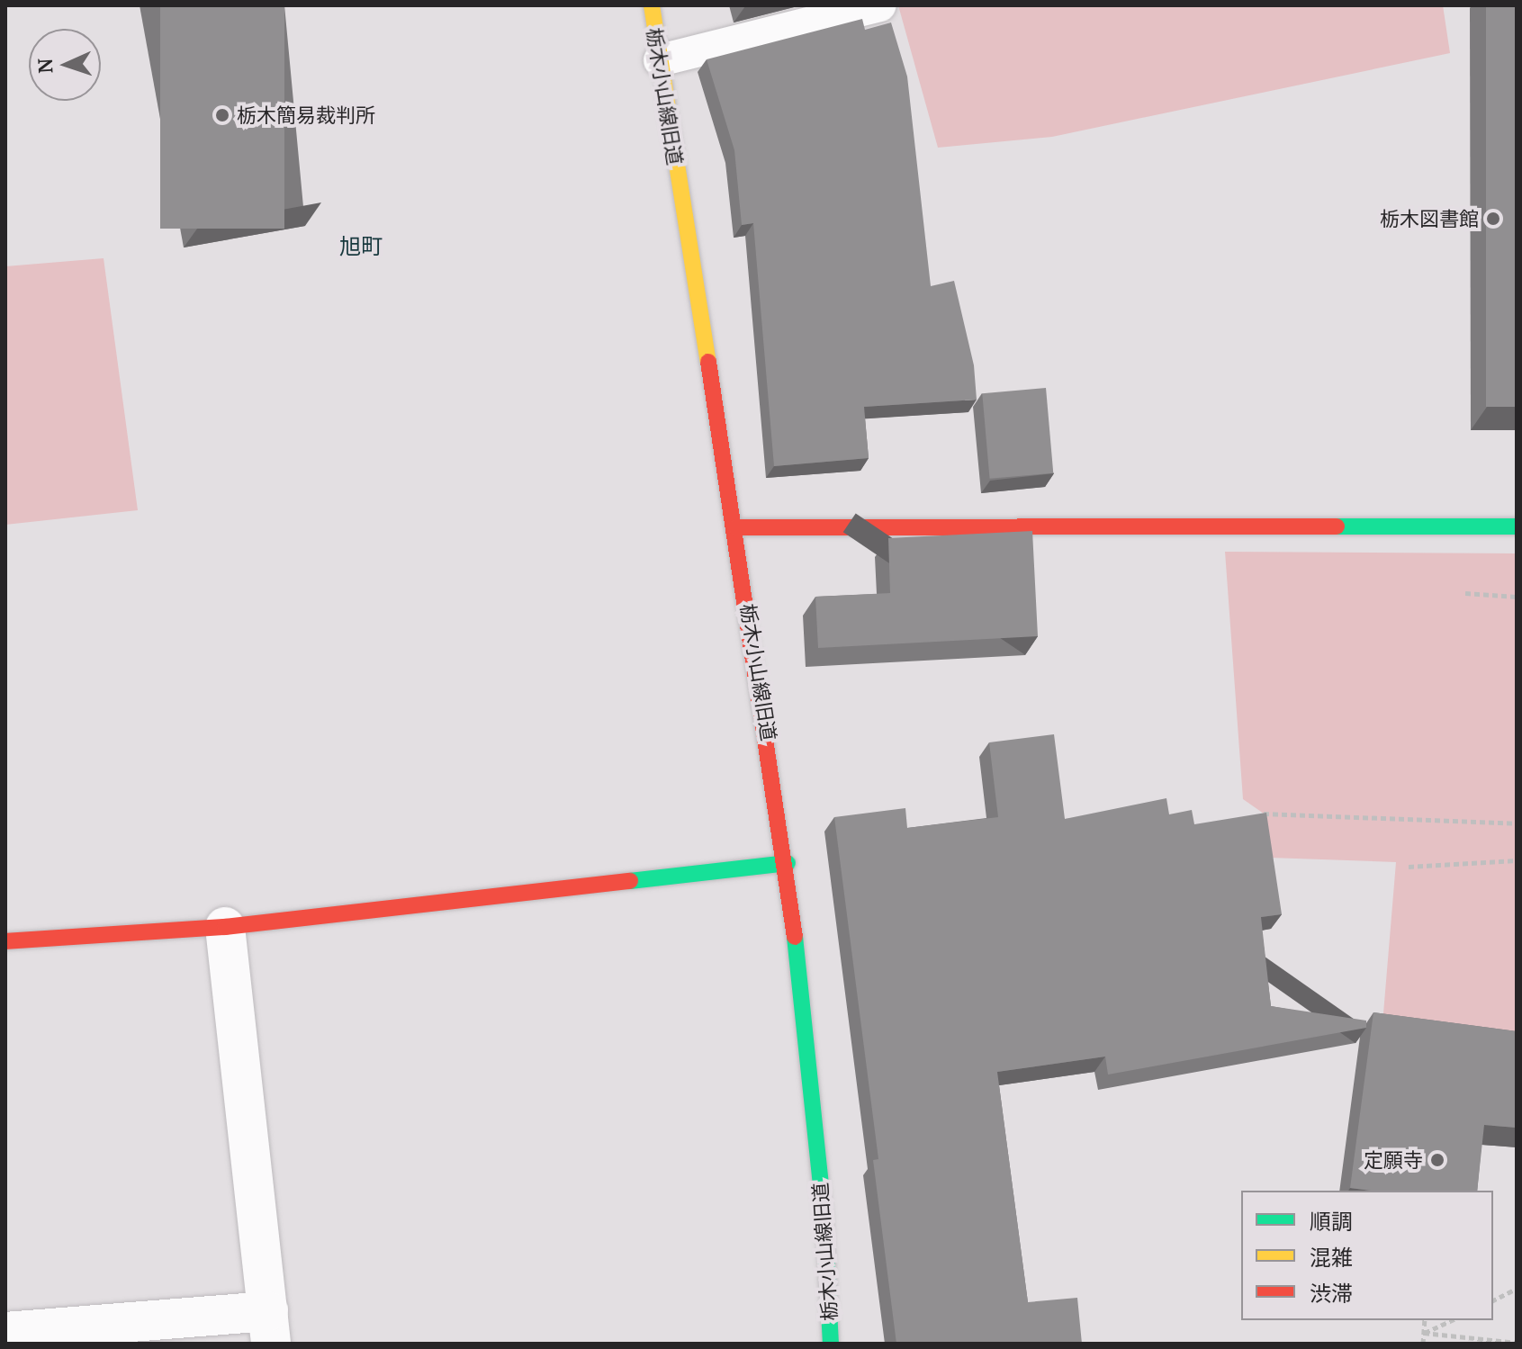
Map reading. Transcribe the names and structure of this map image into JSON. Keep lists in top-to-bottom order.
{
  "streets": {
    "street": ["栃木小山線旧道"]
  },
  "districts": ["旭町"],
  "places": ["栃木簡易裁判所", "栃木図書館", "定願寺"],
  "legend": ["順調", "混雑", "渋滞"],
  "north": "left"
}
